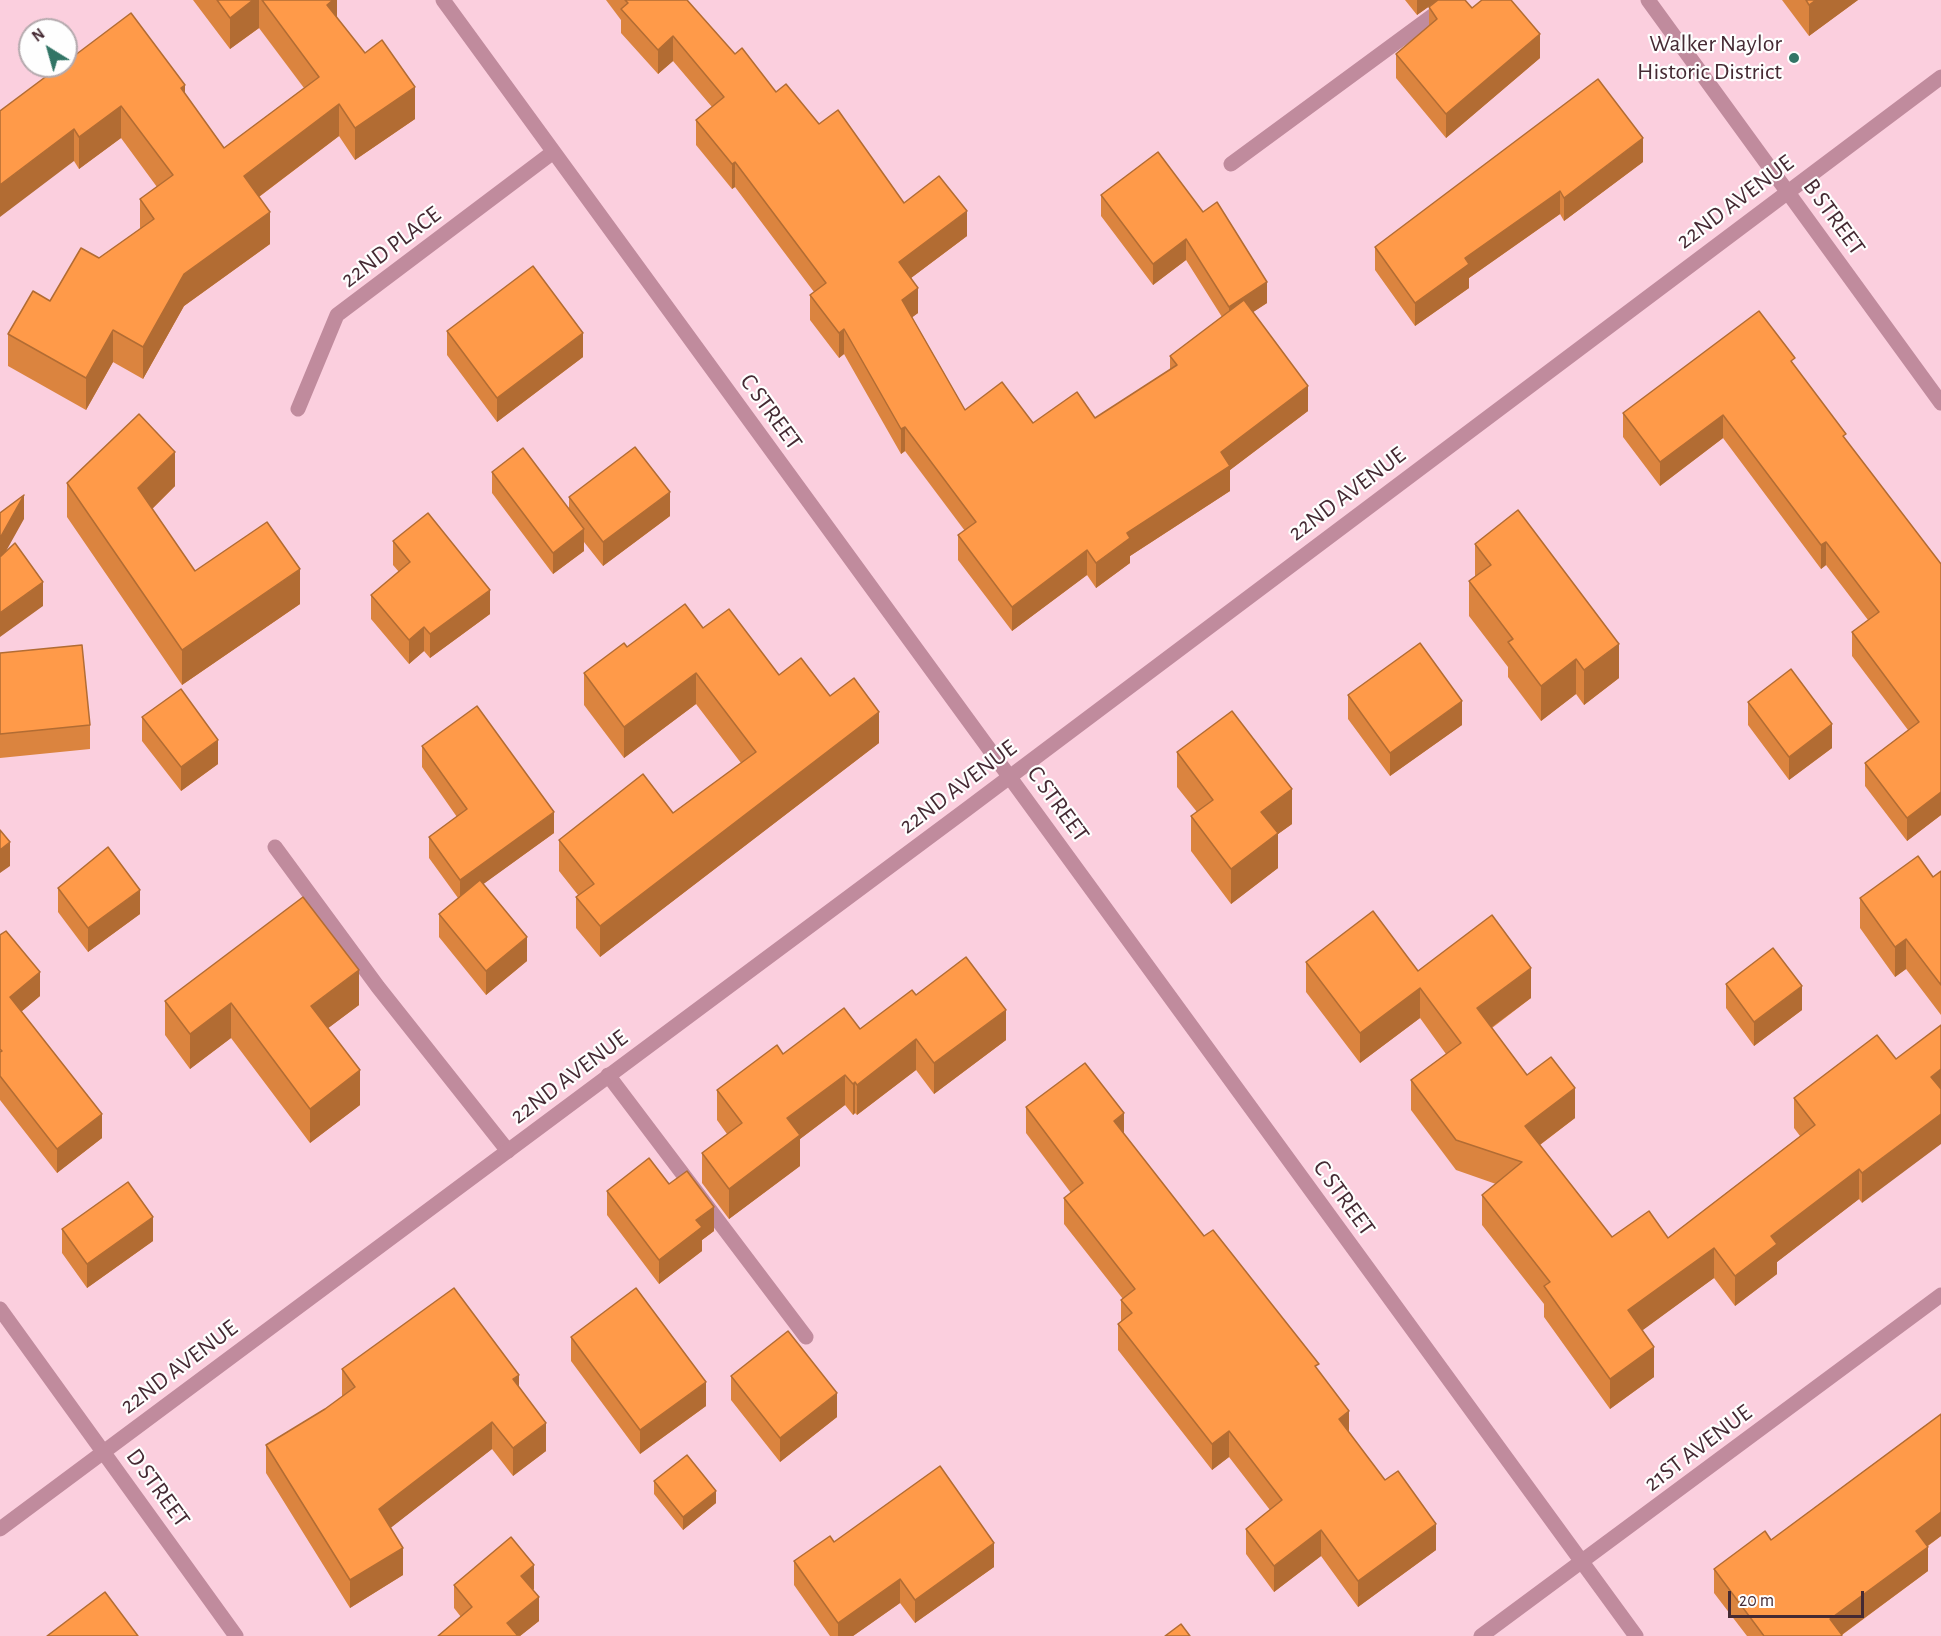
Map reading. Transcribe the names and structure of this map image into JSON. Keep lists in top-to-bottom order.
{
  "streets": {
    "street": [
      "22ND AVENUE",
      "B STREET",
      "22ND PLACE",
      "C STREET",
      "21ST AVENUE",
      "D STREET"
    ]
  },
  "crossings": [
    ["22ND AVENUE", "B STREET"],
    ["22ND AVENUE", "C STREET"],
    ["22ND AVENUE", "D STREET"],
    ["22ND PLACE", "C STREET"],
    ["C STREET", "21ST AVENUE"]
  ],
  "places": ["Walker Naylor Historic District"],
  "scale_bar": "20 m",
  "north": "top left"
}
